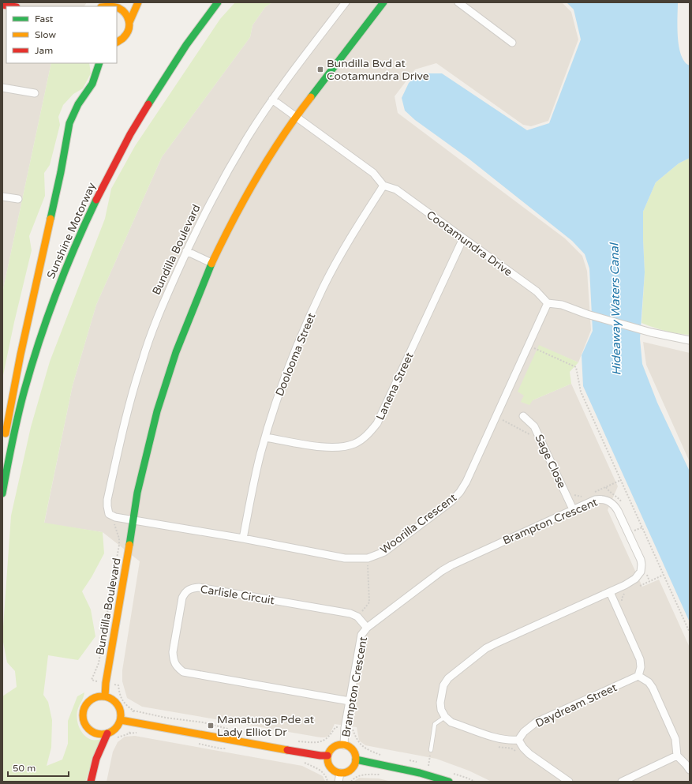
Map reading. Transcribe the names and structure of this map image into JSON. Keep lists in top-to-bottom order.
{
  "streets": {
    "main road": ["Sunshine Motorway", "Bundilla Boulevard"],
    "street": [
      "Cootamundra Drive",
      "Doolooma Street",
      "Lanena Street",
      "Sage Close",
      "Brampton Crescent",
      "Woorilla Crescent",
      "Carlisle Circuit",
      "Daydream Street"
    ]
  },
  "crossings": [
    ["Cootamundra Drive", "Doolooma Street"],
    ["Cootamundra Drive", "Lanena Street"],
    ["Cootamundra Drive", "Woorilla Crescent"],
    ["Bundilla Boulevard", "Woorilla Crescent"],
    ["Doolooma Street", "Lanena Street"],
    ["Doolooma Street", "Woorilla Crescent"],
    ["Sage Close", "Brampton Crescent"],
    ["Brampton Crescent", "Carlisle Circuit"]
  ],
  "water": ["Hideaway Waters Canal"],
  "places": {
    "transit": ["Bundilla Bvd at Cootamundra Drive", "Manatunga Pde at Lady Elliot Dr"]
  },
  "legend": ["Fast", "Slow", "Jam"],
  "scale_bar": "50 m"
}
